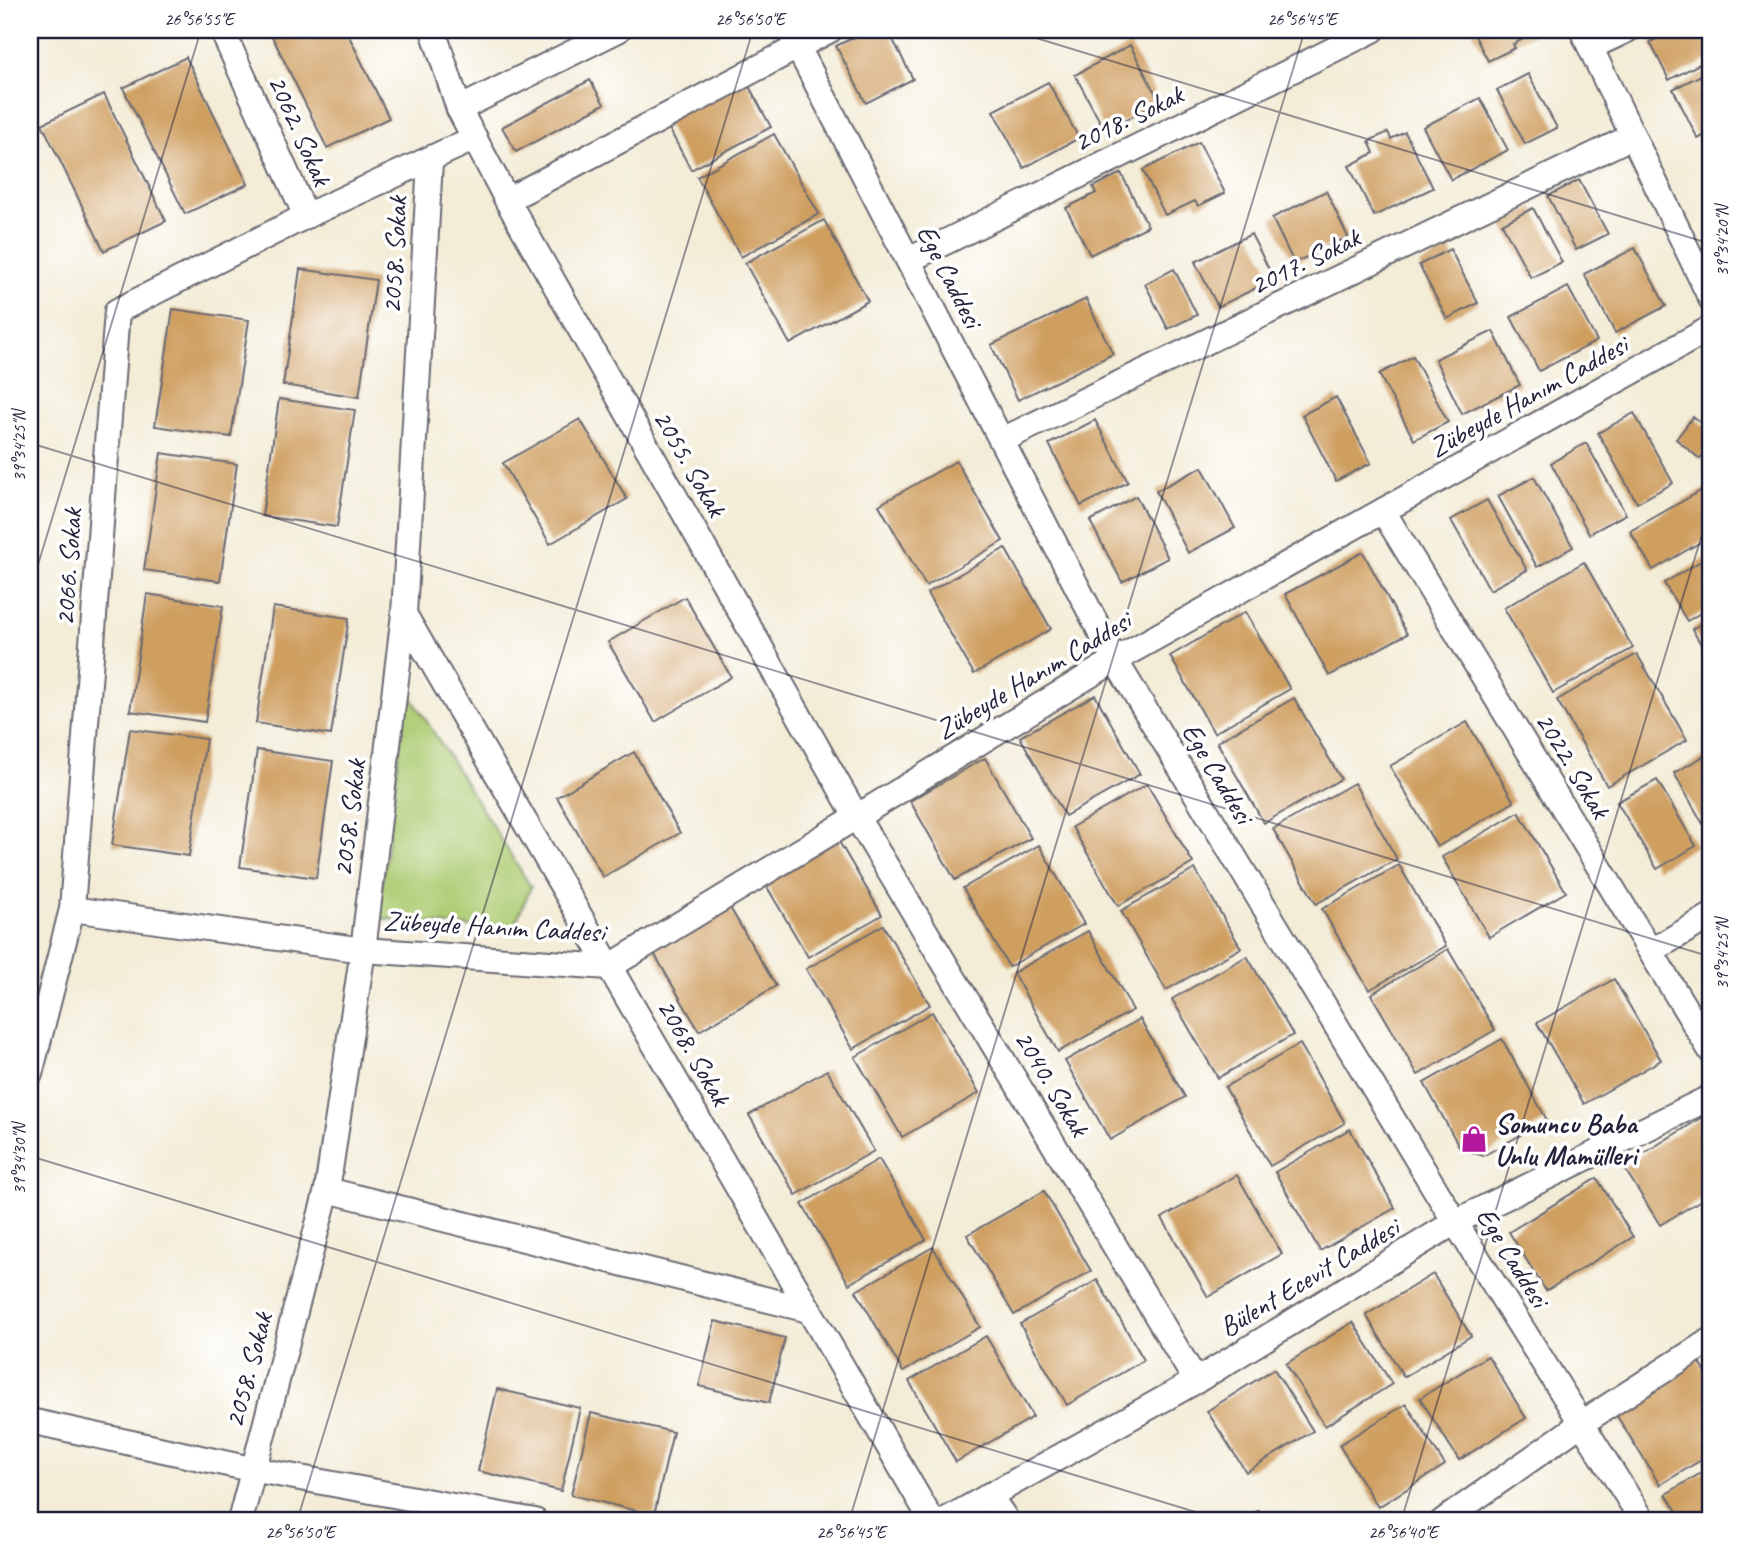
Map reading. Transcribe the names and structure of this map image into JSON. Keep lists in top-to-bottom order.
{
  "streets": {
    "street": [
      "2018. Sokak",
      "2062. Sokak",
      "2058. Sokak",
      "2017. Sokak",
      "Ege Caddesi",
      "Zübeyde Hanım Caddesi",
      "2055. Sokak",
      "2066. Sokak",
      "2022. Sokak",
      "2068. Sokak",
      "2040. Sokak",
      "Bülent Ecevit Caddesi"
    ]
  },
  "crossings": [
    ["2018. Sokak", "Ege Caddesi"],
    ["2062. Sokak", "2066. Sokak"],
    ["2058. Sokak", "Zübeyde Hanım Caddesi"],
    ["2058. Sokak", "2068. Sokak"],
    ["2017. Sokak", "Ege Caddesi"],
    ["Ege Caddesi", "Zübeyde Hanım Caddesi"],
    ["Ege Caddesi", "Bülent Ecevit Caddesi"],
    ["Zübeyde Hanım Caddesi", "2055. Sokak"],
    ["Zübeyde Hanım Caddesi", "2066. Sokak"],
    ["Zübeyde Hanım Caddesi", "2022. Sokak"],
    ["Zübeyde Hanım Caddesi", "2068. Sokak"],
    ["Zübeyde Hanım Caddesi", "2040. Sokak"],
    ["2055. Sokak", "2040. Sokak"],
    ["2040. Sokak", "Bülent Ecevit Caddesi"]
  ],
  "places": {
    "shop": ["Somuncu Baba Unlu Mamülleri"]
  },
  "coordinates": [
    "26°56'55\"E",
    "26°56'50\"E",
    "26°56'45\"E",
    "39°34'20\"N",
    "39°34'25\"N",
    "39°34'30\"N",
    "26°56'40\"E"
  ]
}
